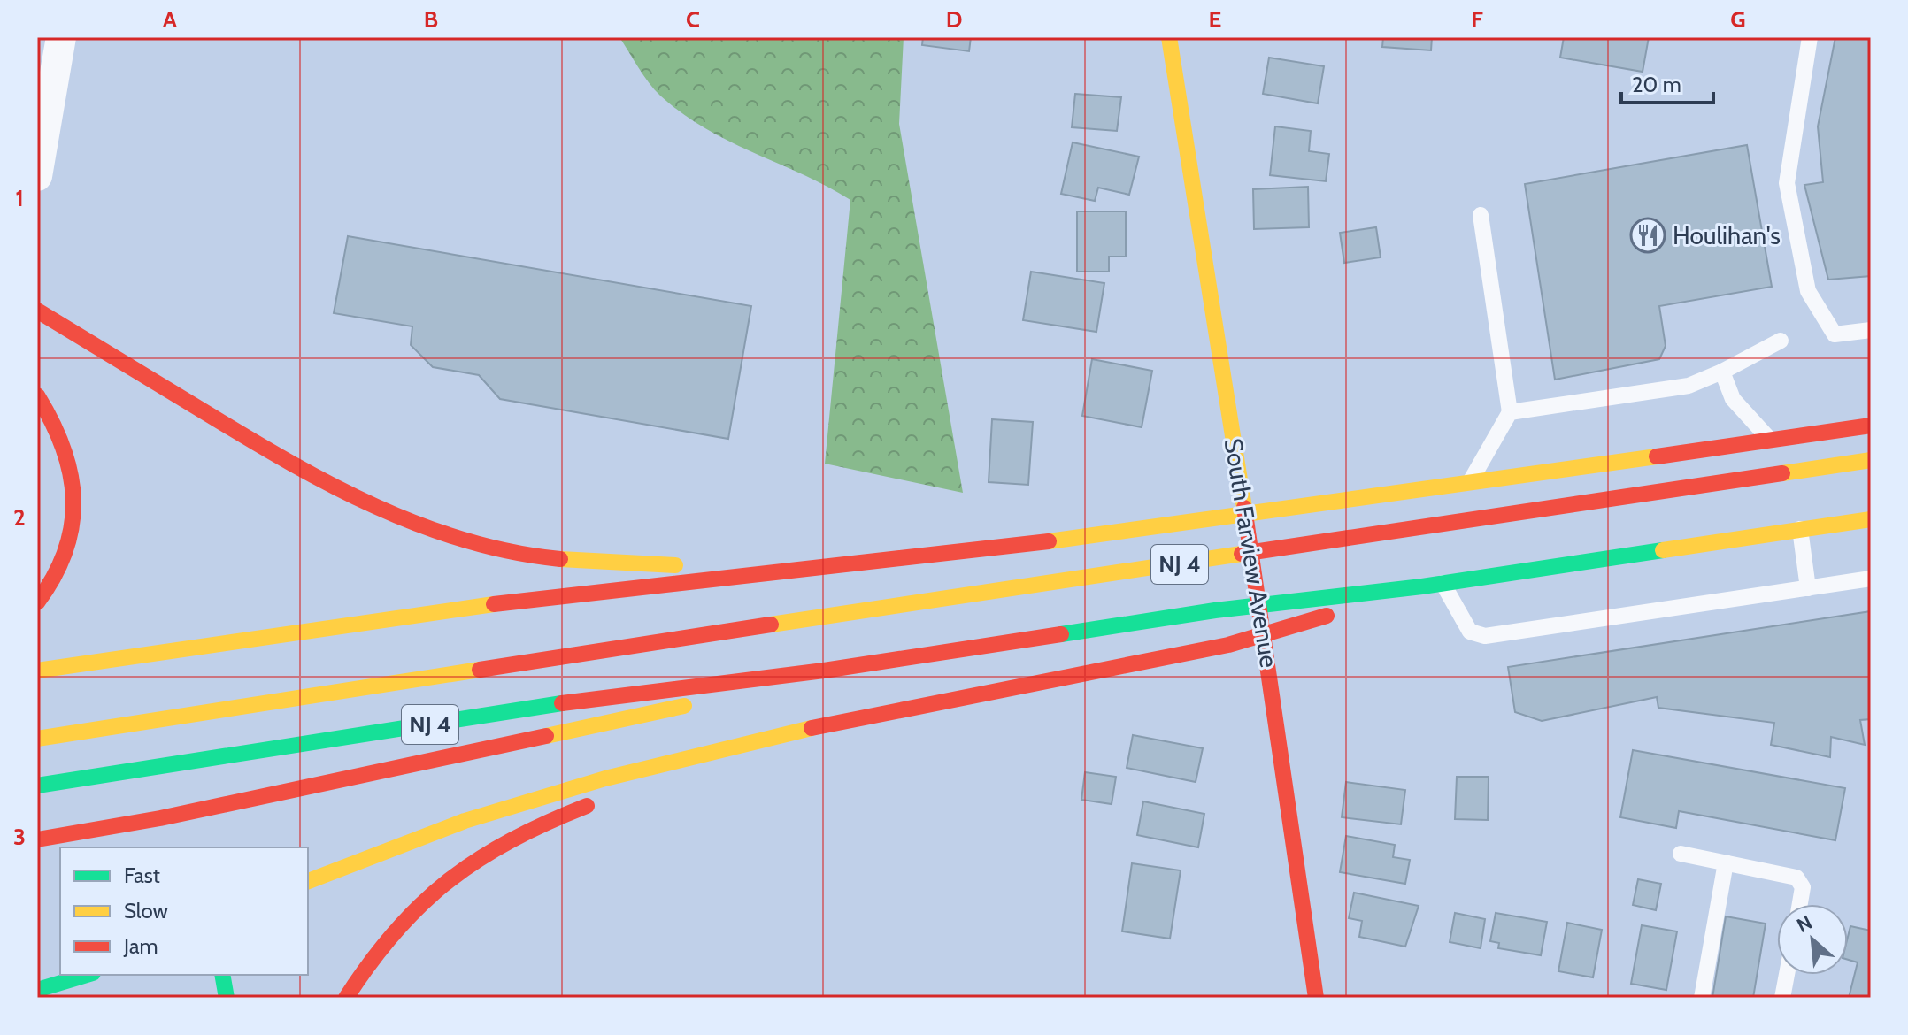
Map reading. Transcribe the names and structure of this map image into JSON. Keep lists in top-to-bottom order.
{
  "streets": {
    "main road": ["South Farview Avenue", "NJ 4"]
  },
  "places": {
    "restaurant": ["Houlihan's"]
  },
  "legend": ["Fast", "Slow", "Jam"],
  "scale_bar": "20 m",
  "north": "top left",
  "grid": {
    "columns": [
      "A",
      "B",
      "C",
      "D",
      "E",
      "F",
      "G"
    ],
    "rows": ["1", "2", "3"]
  }
}
